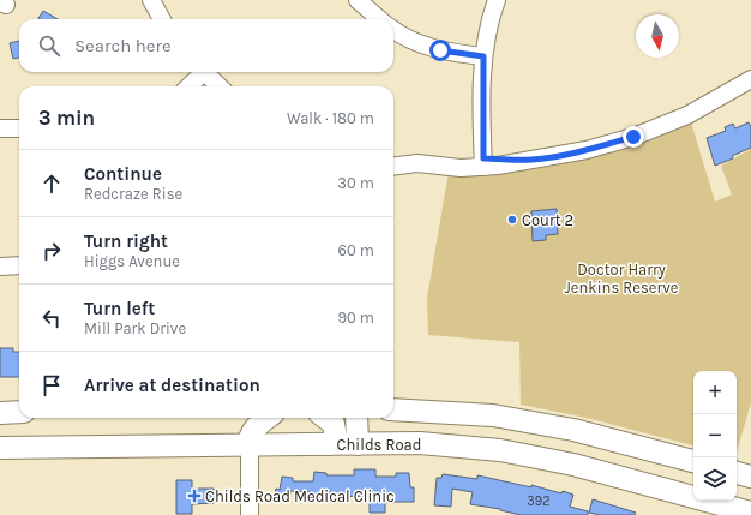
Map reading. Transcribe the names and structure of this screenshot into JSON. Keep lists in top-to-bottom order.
{
  "streets": {
    "main road": ["Childs Road"]
  },
  "parks": ["Doctor Harry Jenkins Reserve"],
  "places": {
    "other": ["Court 2"],
    "health": ["Childs Road Medical Clinic"]
  },
  "house_numbers": ["392"],
  "north": "bottom",
  "page": {
    "search": "Search here",
    "heading": ["3 min", "Walk · 180 m"],
    "list": [
      ["Continue", "Redcraze Rise", "30 m"],
      ["Turn right", "Higgs Avenue", "60 m"],
      ["Turn left", "Mill Park Drive", "90 m"],
      "Arrive at destination"
    ],
    "map_buttons": ["+", "−"]
  }
}
